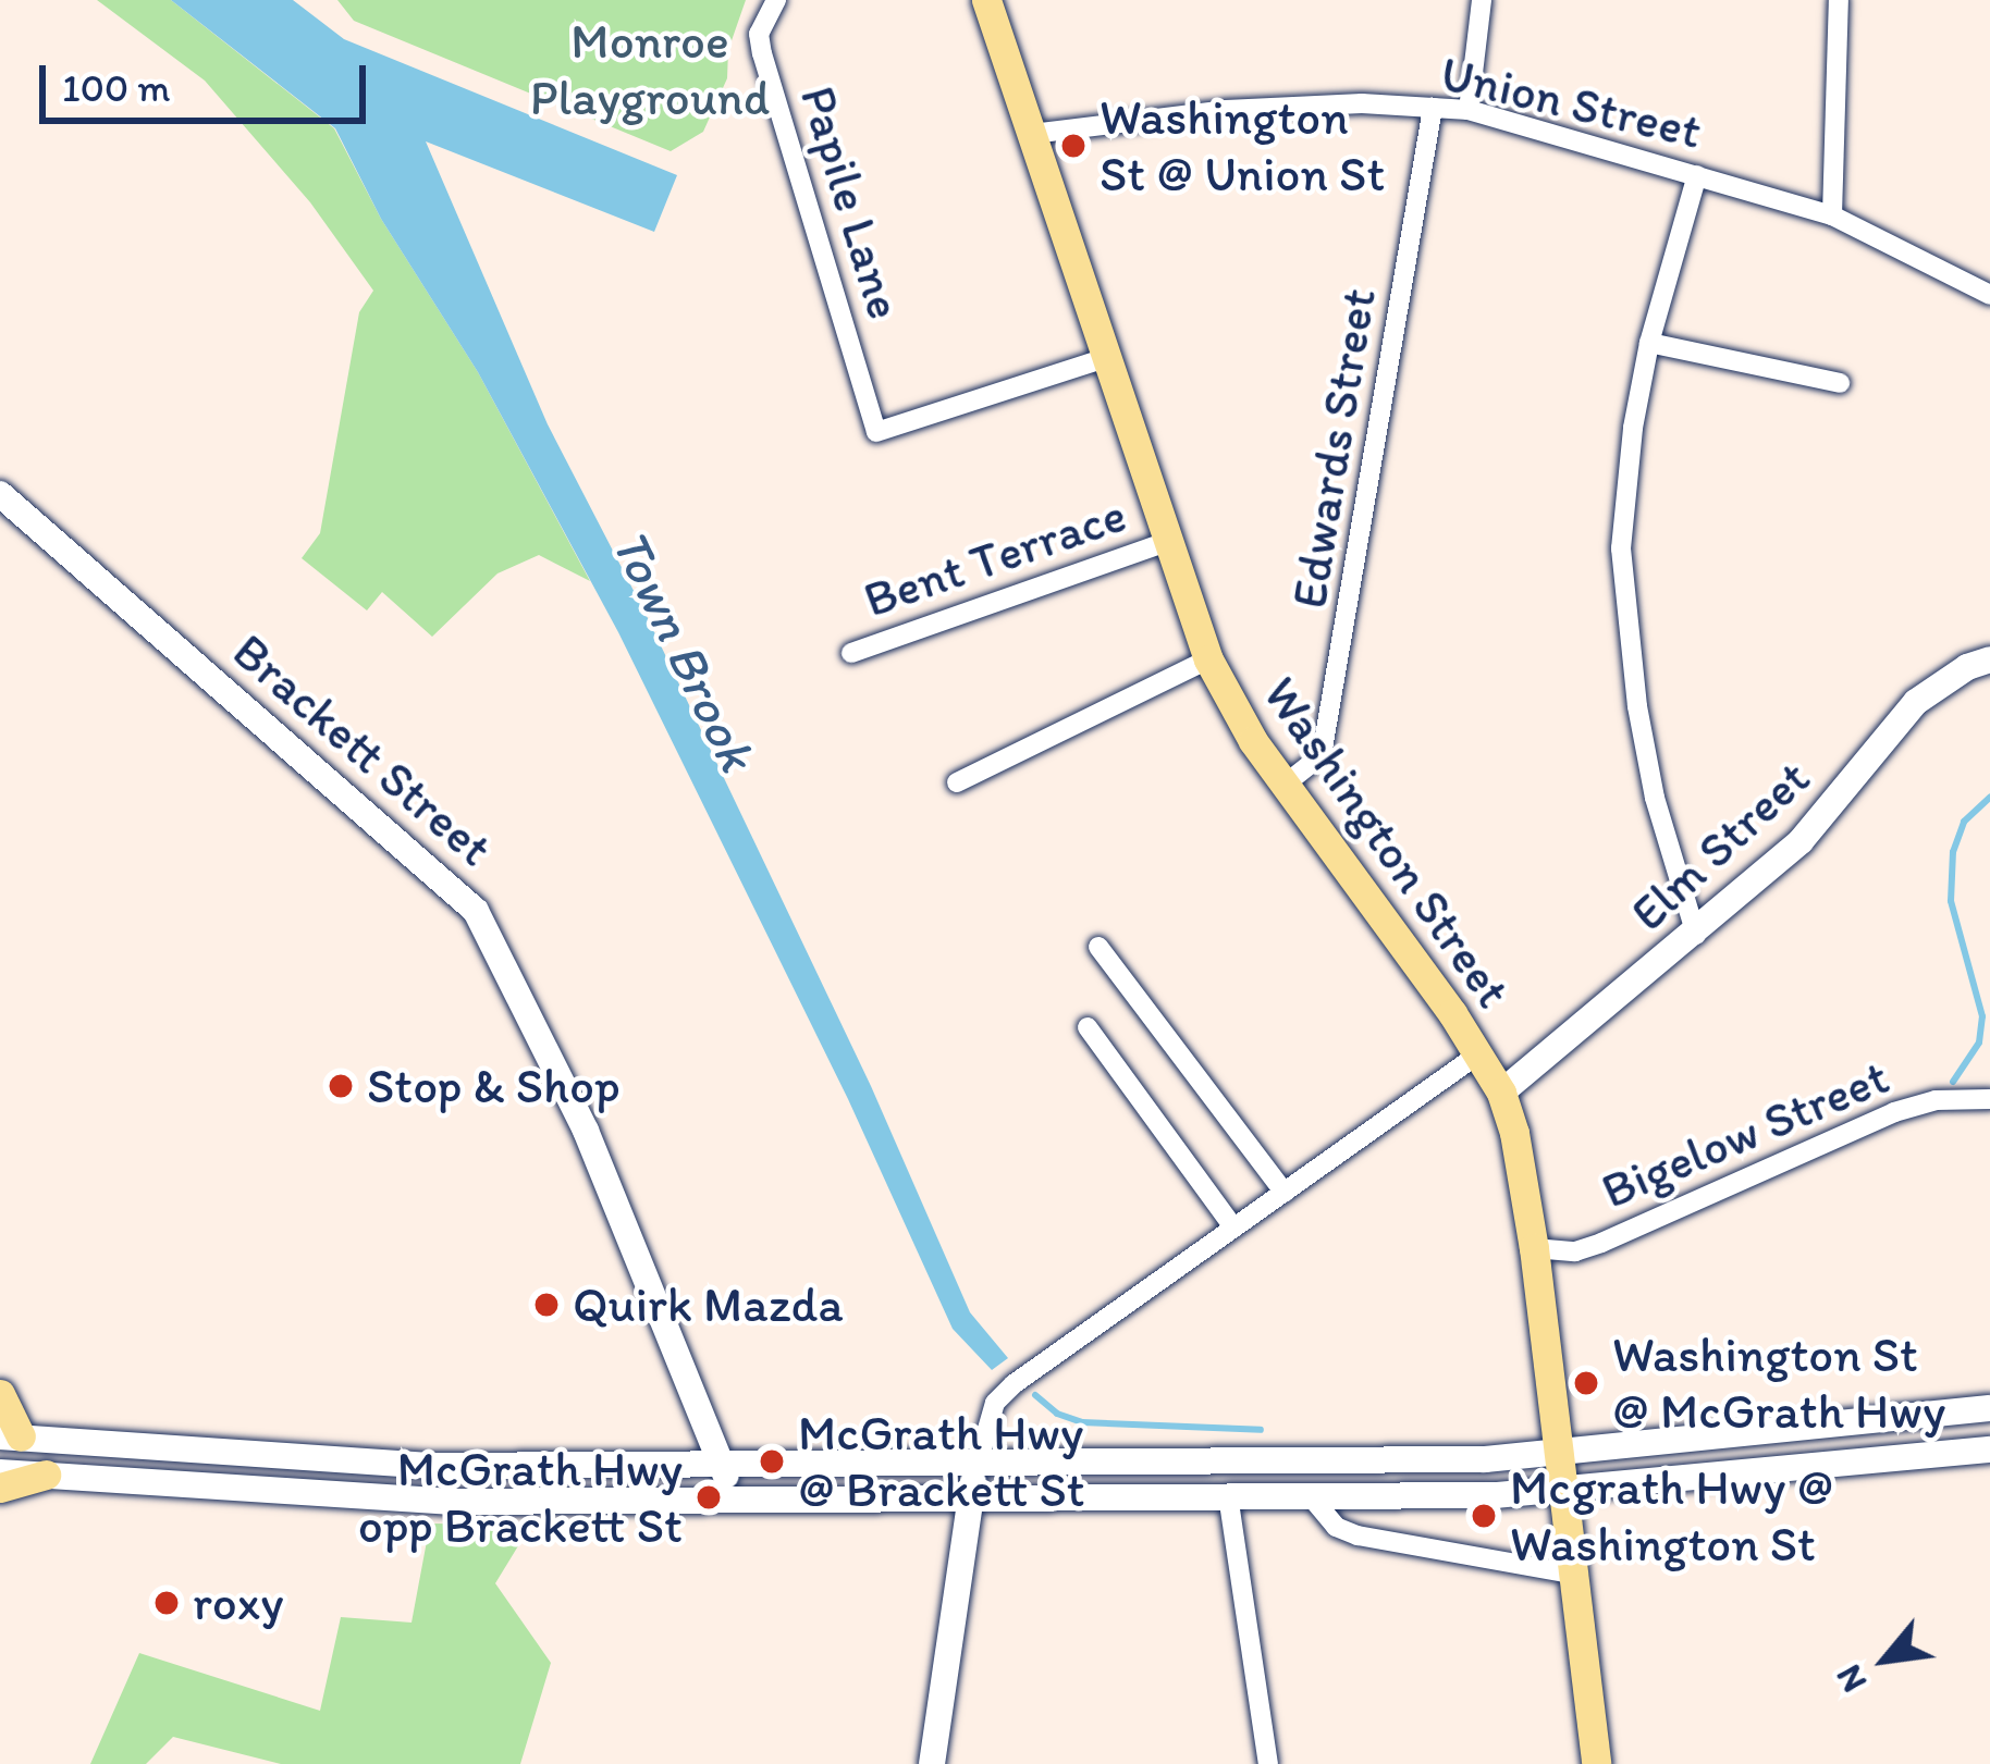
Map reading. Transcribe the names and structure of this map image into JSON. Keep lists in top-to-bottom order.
{
  "streets": {
    "main road": ["Brackett Street", "Washington Street", "Elm Street"],
    "street": [
      "Union Street",
      "Papile Lane",
      "Edwards Street",
      "Bent Terrace",
      "Bigelow Street"
    ]
  },
  "crossings": [
    ["Union Street", "Edwards Street"],
    ["Union Street", "Washington Street"],
    ["Papile Lane", "Washington Street"],
    ["Edwards Street", "Washington Street"],
    ["Bent Terrace", "Washington Street"],
    ["Washington Street", "Elm Street"],
    ["Washington Street", "Bigelow Street"]
  ],
  "water": ["Town Brook"],
  "parks": ["Monroe Playground"],
  "places": [
    "Washington St @ Union St",
    "Stop & Shop",
    "Quirk Mazda",
    "Washington St @ McGrath Hwy",
    "McGrath Hwy @ Brackett St",
    "McGrath Hwy opp Brackett St",
    "Mcgrath Hwy @ Washington St",
    "roxy"
  ],
  "scale_bar": "100 m",
  "north": "bottom left"
}
